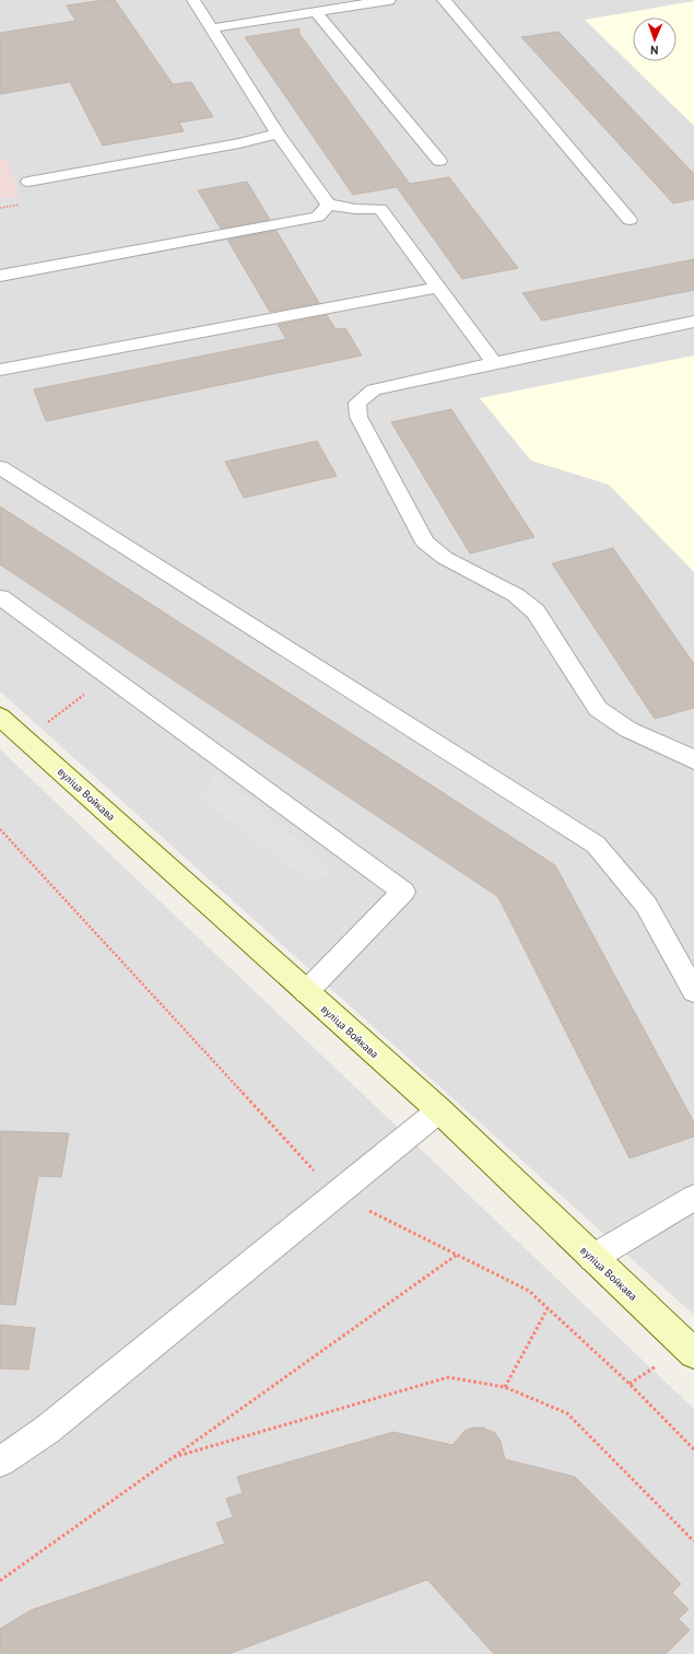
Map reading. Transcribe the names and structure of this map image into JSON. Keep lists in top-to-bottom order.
{
  "streets": {
    "main road": ["вуліца Войкава"]
  },
  "north": "bottom"
}
